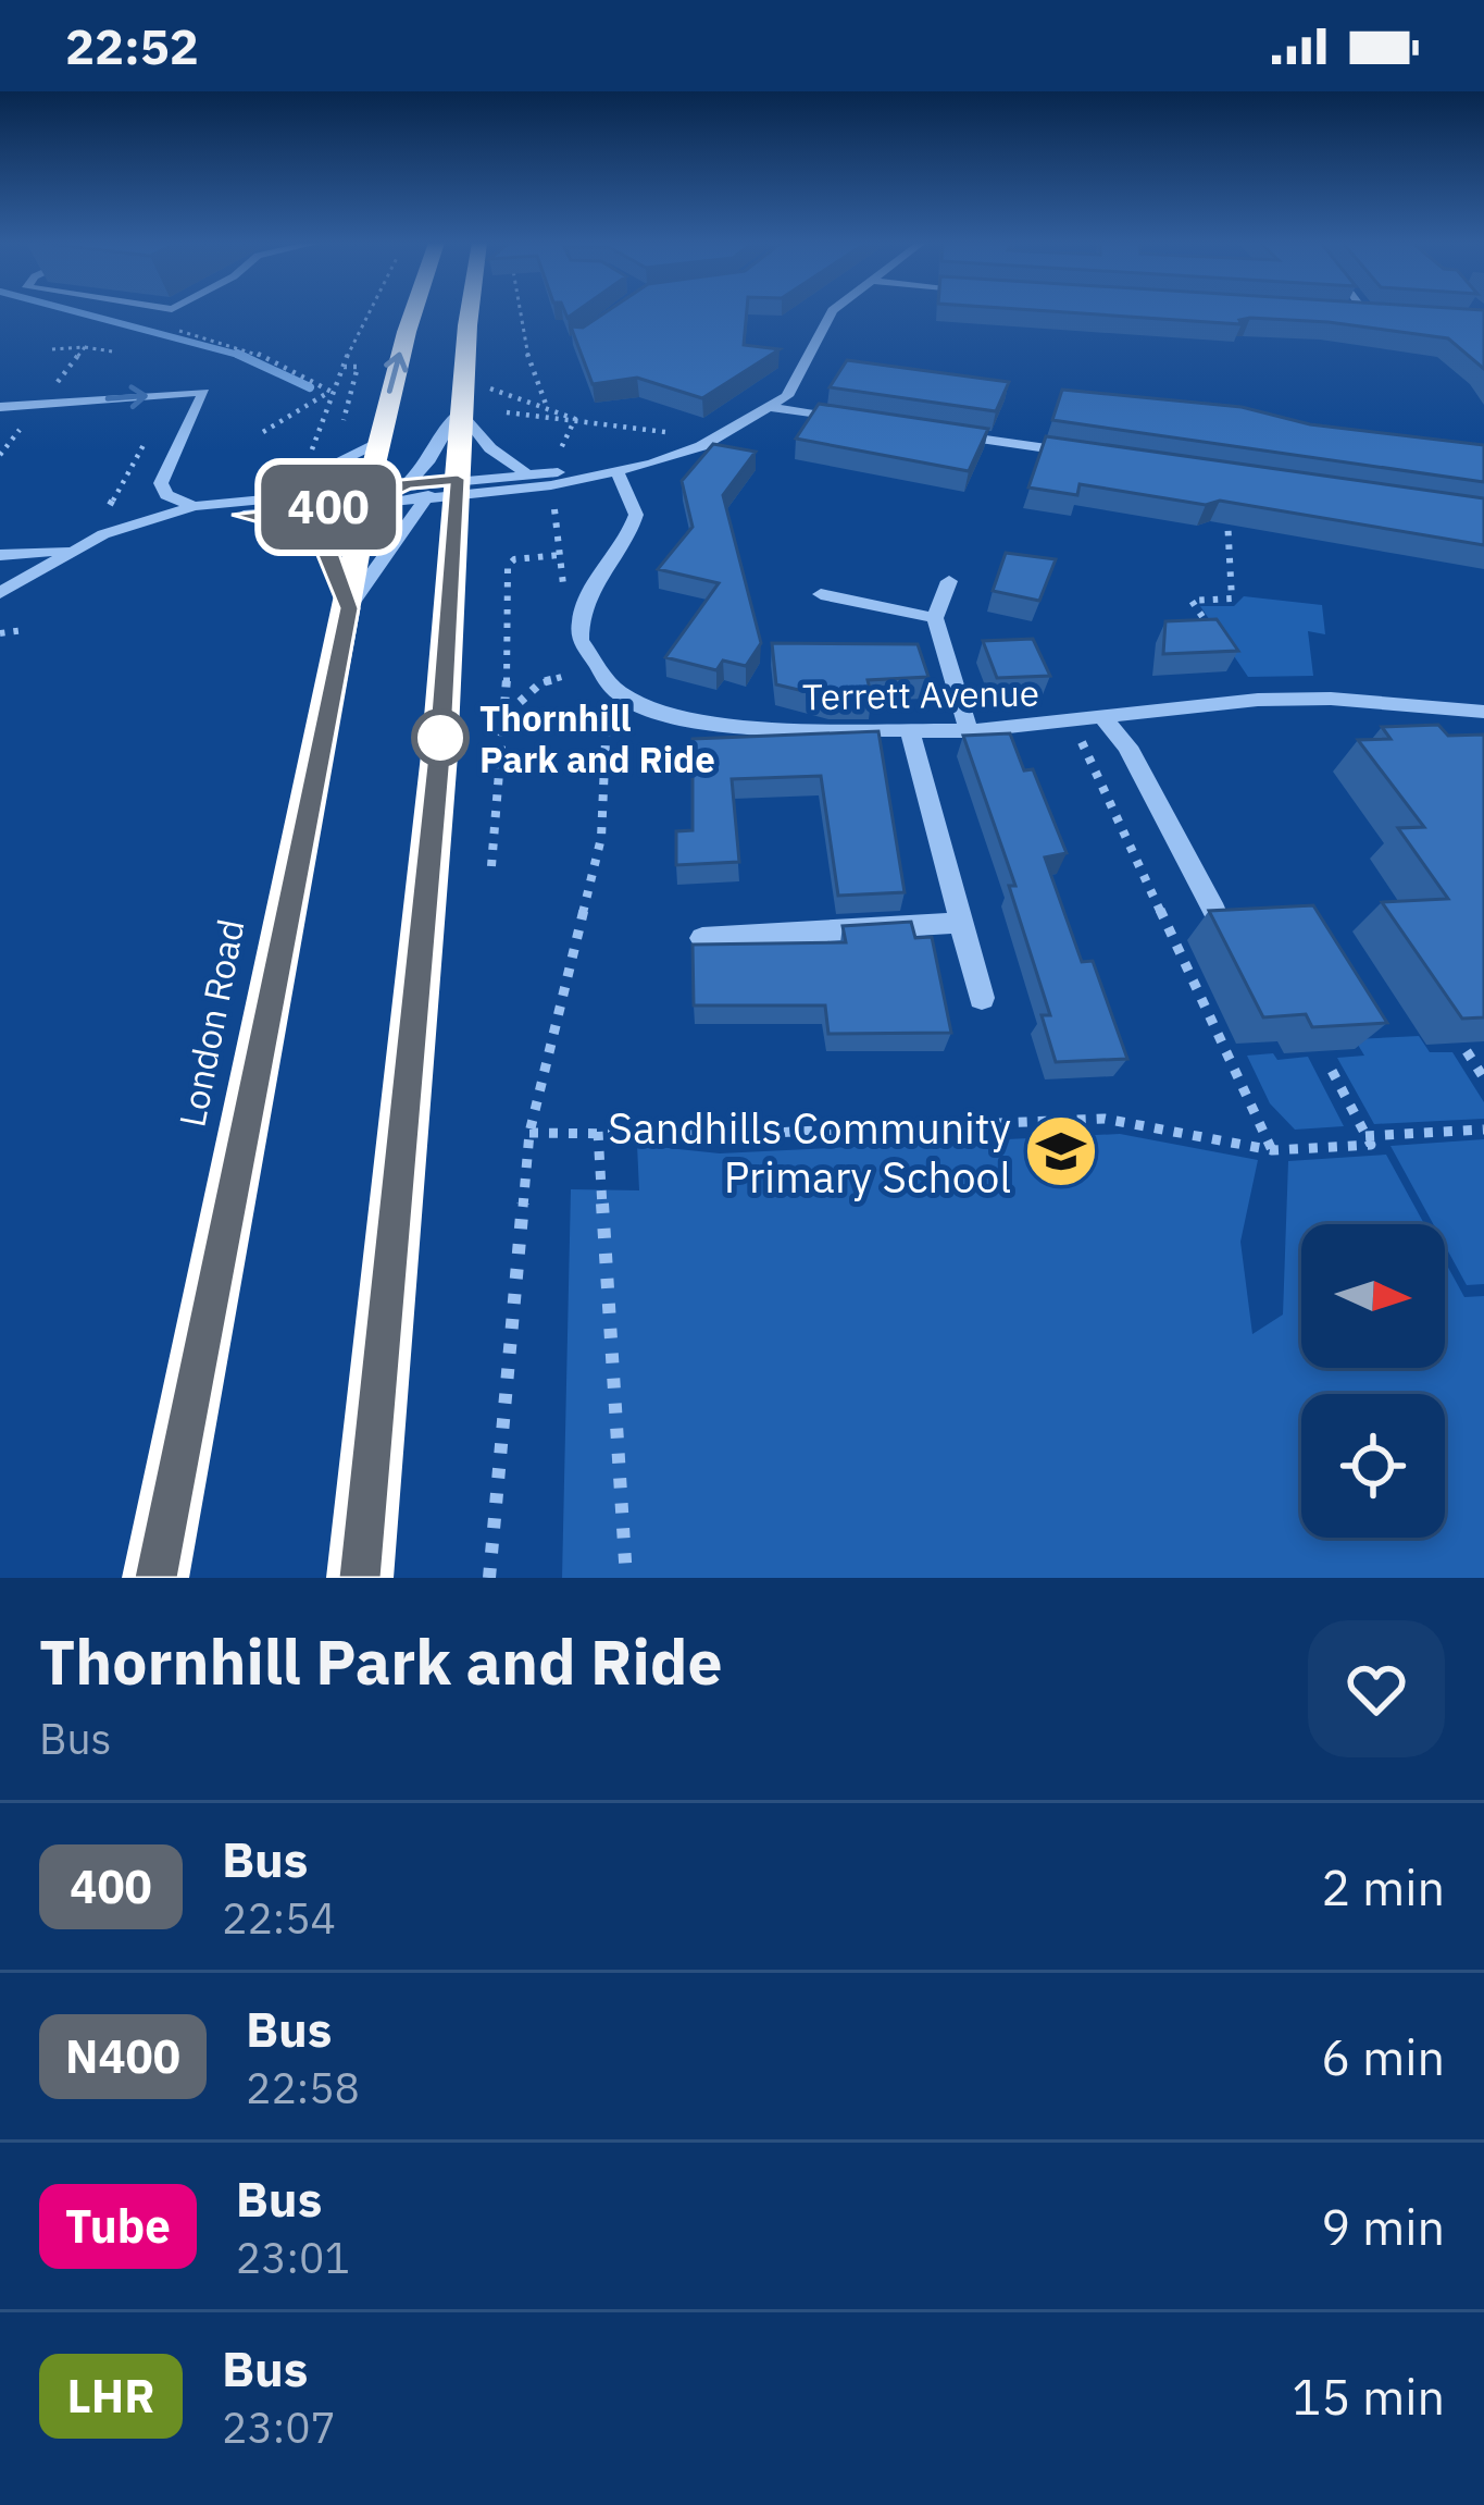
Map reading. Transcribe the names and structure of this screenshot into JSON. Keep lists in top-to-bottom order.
{
  "streets": {
    "highway": ["London Road"],
    "street": ["Terrett Avenue"]
  },
  "places": {
    "other": ["Thornhill Park and Ride"],
    "school or university": ["Sandhills Community Primary School"]
  },
  "lines": ["bus line 400"],
  "north": "right",
  "page": {
    "status": "22:52",
    "on_map": "400",
    "heading": ["Thornhill Park and Ride", "Bus"],
    "list": [
      {
        "mark": "400",
        "name": "Bus",
        "note": "22:54",
        "value": "2 min"
      },
      {
        "mark": "N400",
        "name": "Bus",
        "note": "22:58",
        "value": "6 min"
      },
      {
        "mark": "Tube",
        "name": "Bus",
        "note": "23:01",
        "value": "9 min"
      },
      {
        "mark": "LHR",
        "name": "Bus",
        "note": "23:07",
        "value": "15 min"
      }
    ]
  }
}
